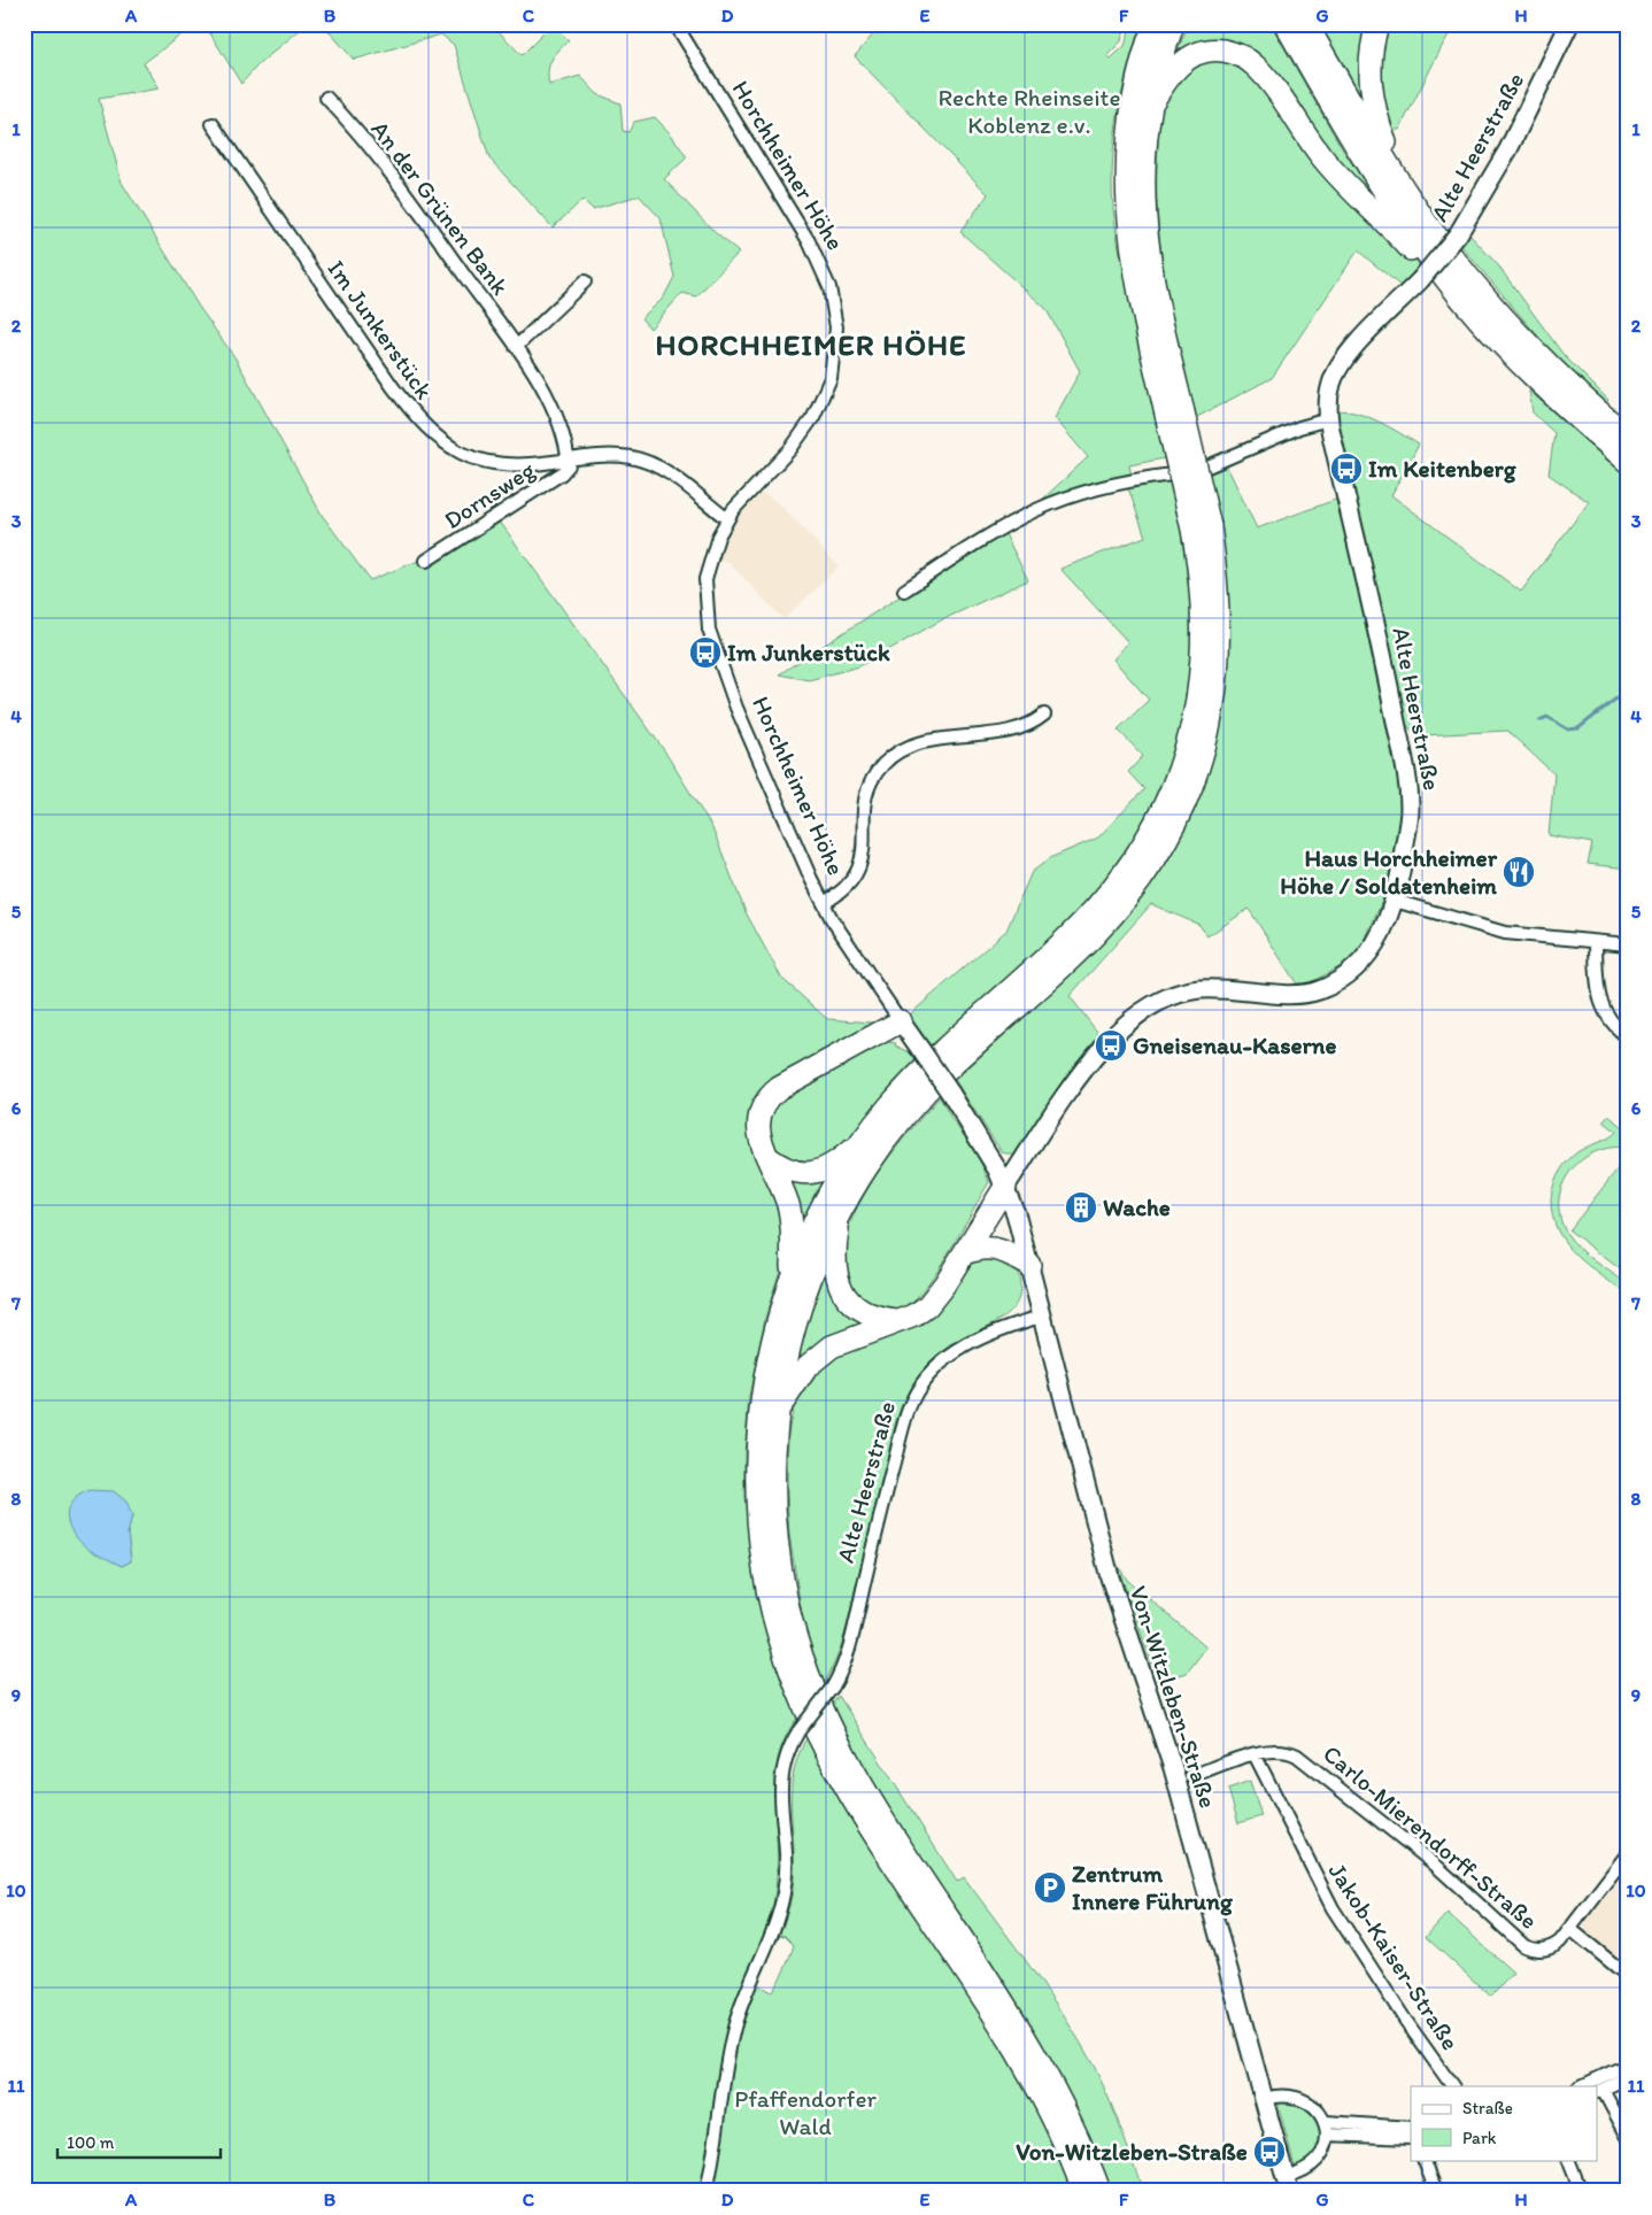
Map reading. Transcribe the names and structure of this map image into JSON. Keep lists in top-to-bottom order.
{
  "streets": {
    "street": [
      "Alte Heerstraße",
      "Horchheimer Höhe",
      "An der Grünen Bank",
      "Im Junkerstück",
      "Dornsweg",
      "Von-Witzleben-Straße",
      "Carlo-Mierendorff-Straße",
      "Jakob-Kaiser-Straße"
    ]
  },
  "crossings": [
    ["Alte Heerstraße", "Horchheimer Höhe"],
    ["Alte Heerstraße", "Von-Witzleben-Straße"],
    ["Horchheimer Höhe", "Im Junkerstück"],
    ["An der Grünen Bank", "Im Junkerstück"],
    ["An der Grünen Bank", "Dornsweg"],
    ["Im Junkerstück", "Dornsweg"],
    ["Carlo-Mierendorff-Straße", "Jakob-Kaiser-Straße"]
  ],
  "districts": ["HORCHHEIMER HÖHE"],
  "parks": ["Rechte Rheinseite Koblenz e.v.", "Pfaffendorfer Wald"],
  "places": {
    "bus stop": [
      "Im Keitenberg",
      "Im Junkerstück",
      "Gneisenau-Kaserne",
      "Von-Witzleben-Straße"
    ],
    "restaurant": ["Haus Horchheimer Höhe / Soldatenheim"],
    "building": ["Wache"],
    "parking": ["Zentrum Innere Führung"]
  },
  "legend": ["Straße", "Park"],
  "scale_bar": "100 m",
  "grid": {
    "columns": [
      "A",
      "B",
      "C",
      "D",
      "E",
      "F",
      "G",
      "H"
    ],
    "rows": [
      "1",
      "2",
      "3",
      "4",
      "5",
      "6",
      "7",
      "8",
      "9",
      "10",
      "11"
    ]
  }
}
